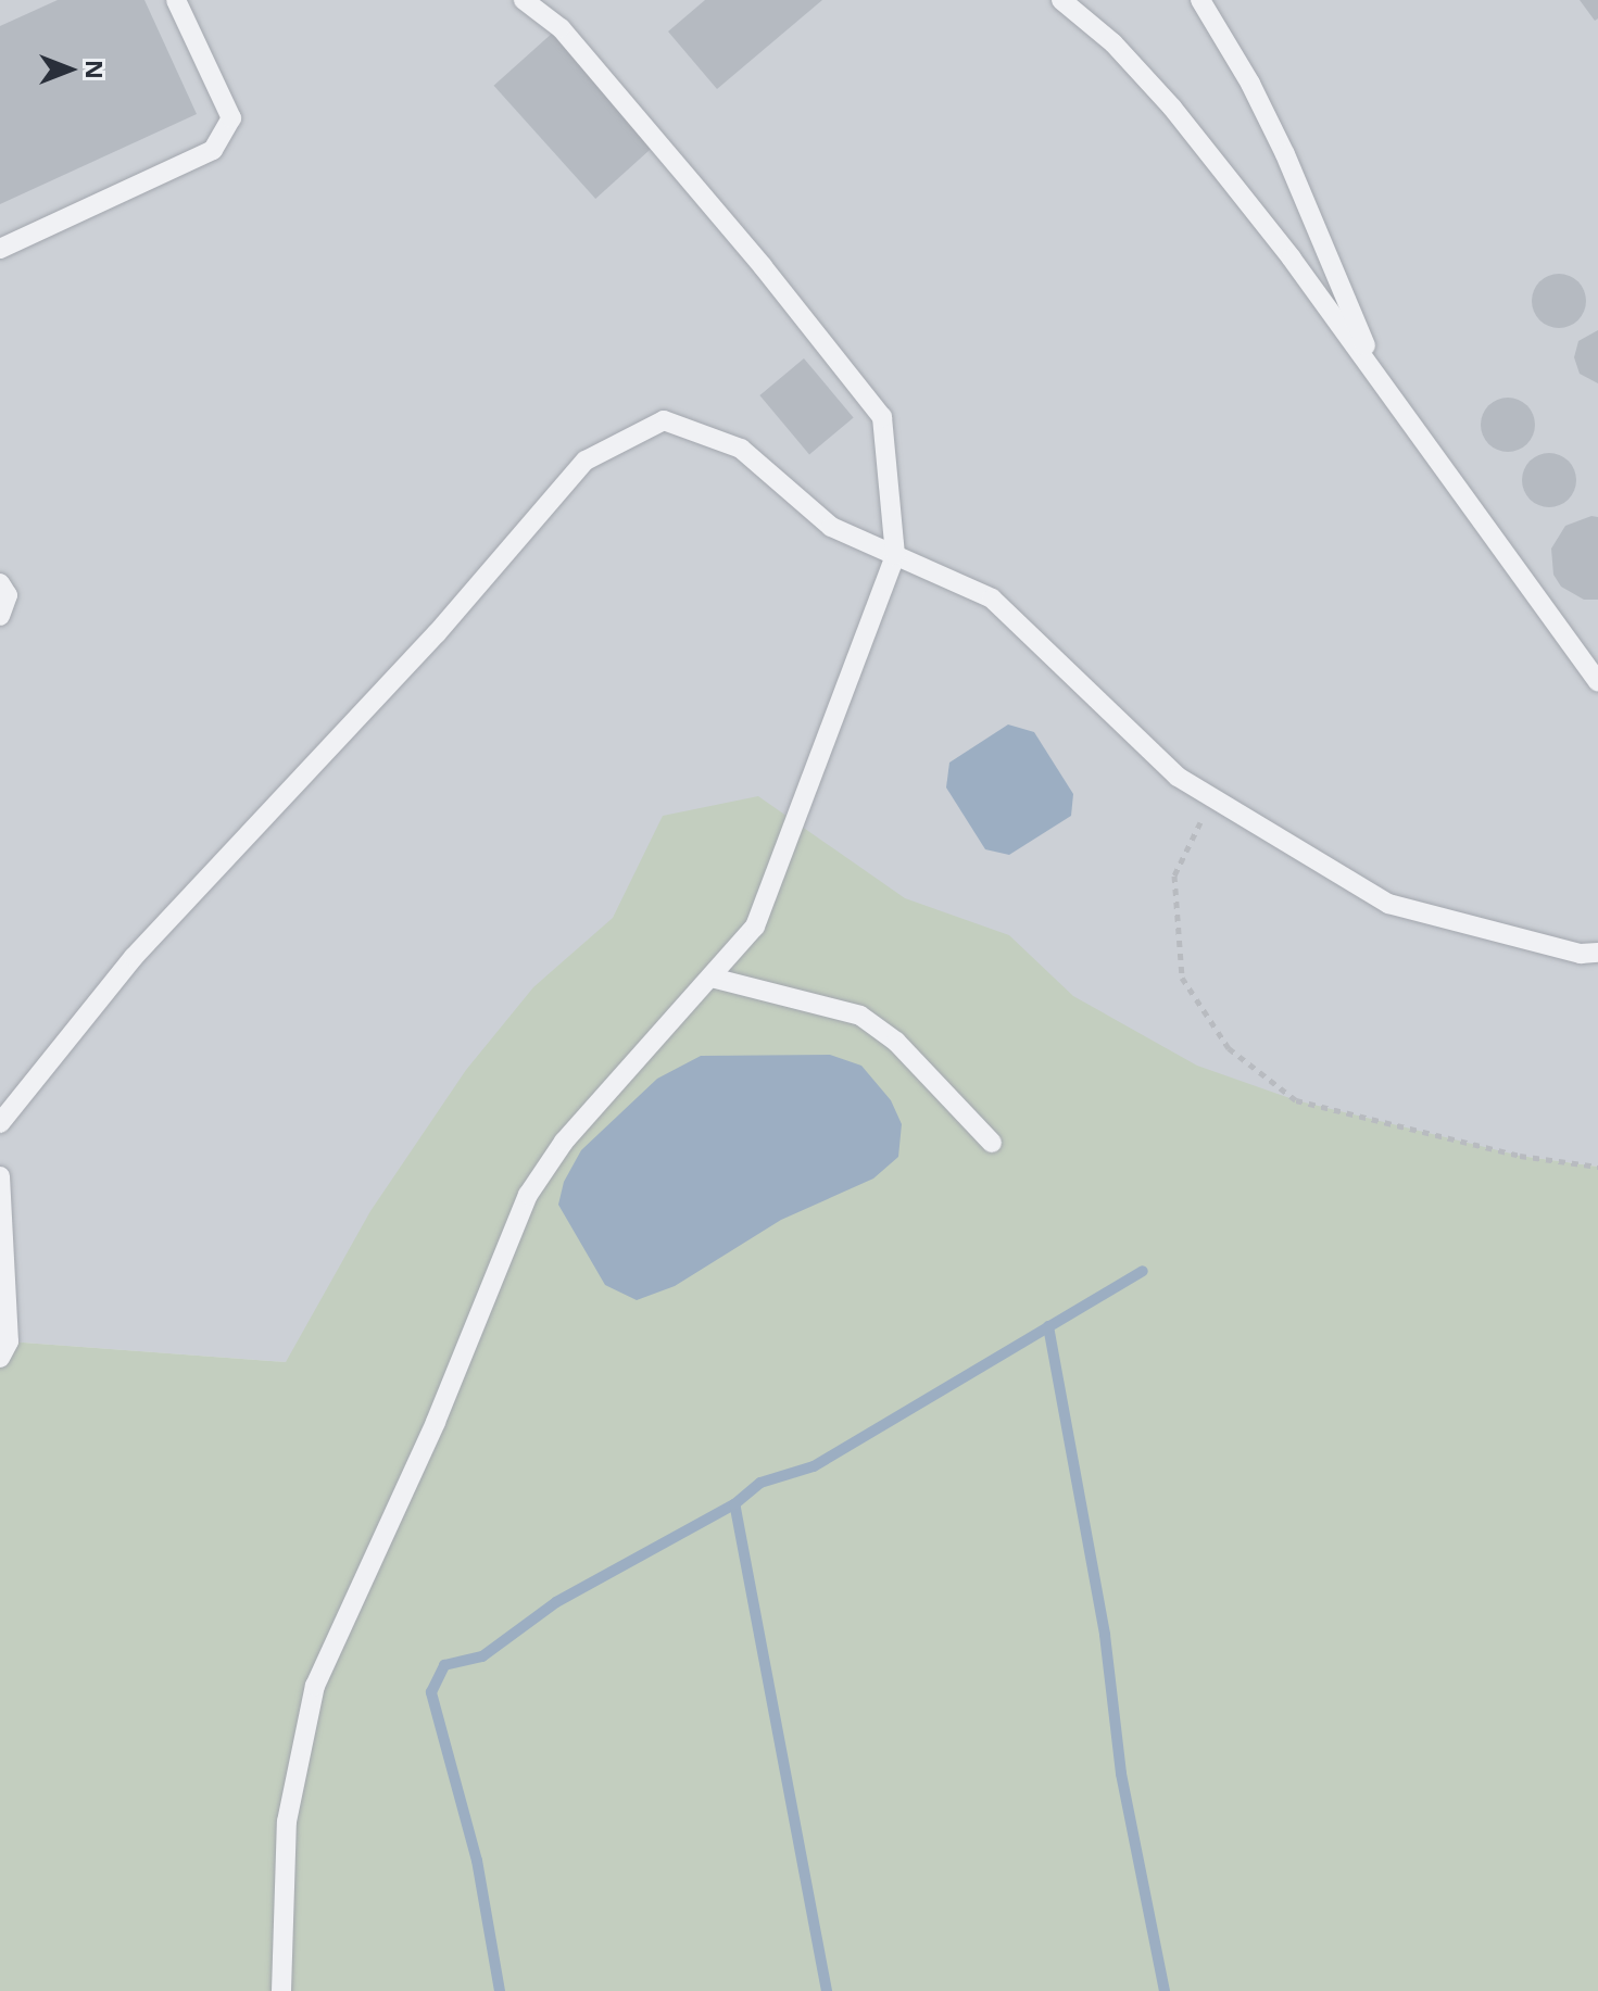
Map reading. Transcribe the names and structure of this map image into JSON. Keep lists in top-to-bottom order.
{
  "north": "right"
}
